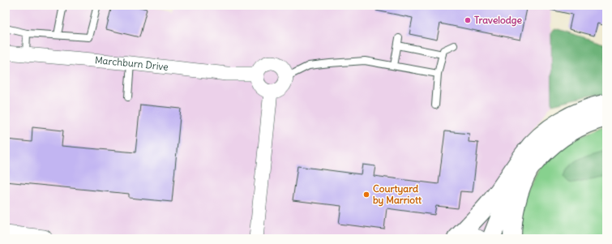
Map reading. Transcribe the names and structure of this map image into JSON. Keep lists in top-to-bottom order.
{
  "streets": {
    "street": ["Marchburn Drive"]
  },
  "places": ["Travelodge", "Courtyard by Marriott"]
}
